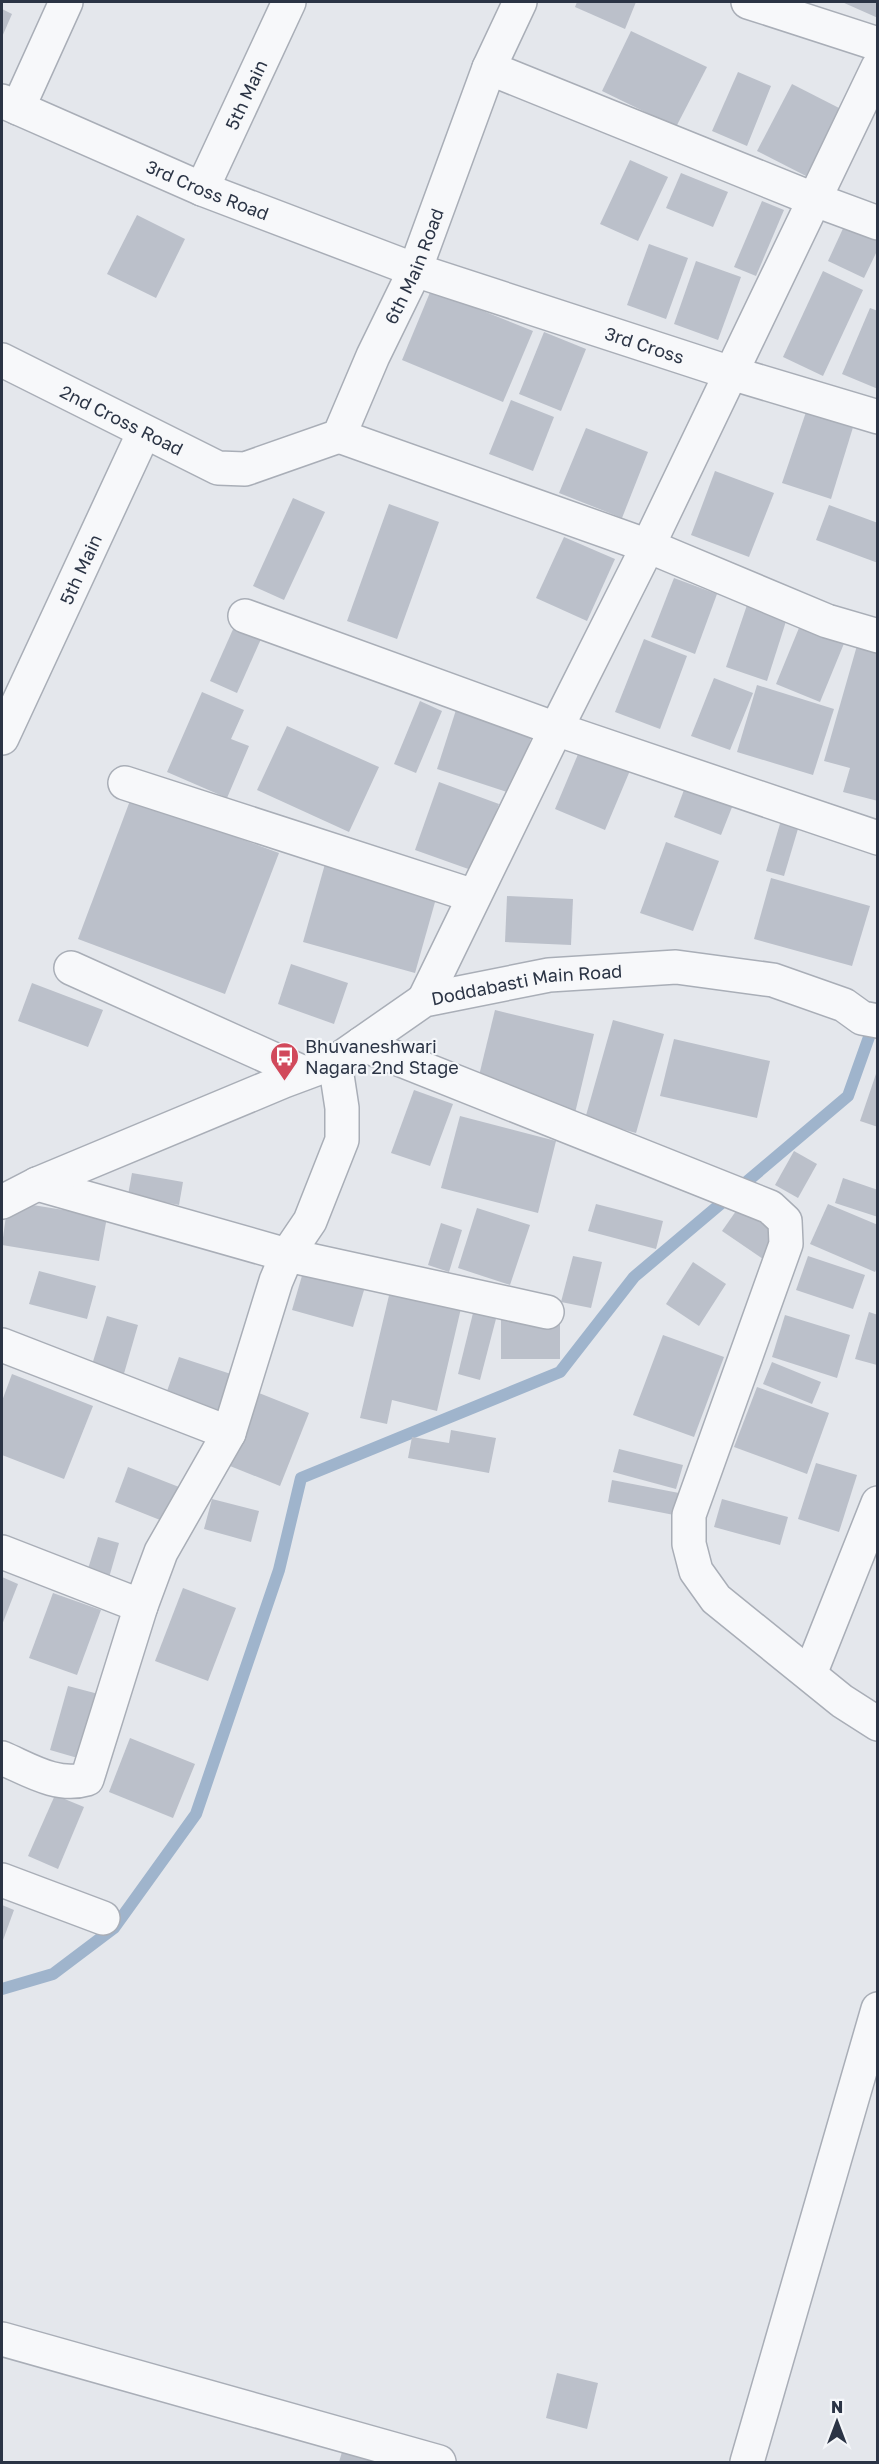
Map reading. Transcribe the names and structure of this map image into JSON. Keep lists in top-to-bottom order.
{
  "streets": {
    "street": [
      "5th Main",
      "3rd Cross Road",
      "6th Main Road",
      "3rd Cross",
      "2nd Cross Road",
      "Doddabasti Main Road"
    ]
  },
  "crossings": [
    ["5th Main", "3rd Cross Road"],
    ["5th Main", "2nd Cross Road"],
    ["3rd Cross Road", "6th Main Road"],
    ["3rd Cross Road", "3rd Cross"],
    ["6th Main Road", "3rd Cross"],
    ["6th Main Road", "2nd Cross Road"]
  ],
  "places": {
    "bus stop": ["Bhuvaneshwari Nagara 2nd Stage"]
  },
  "north": "top"
}
